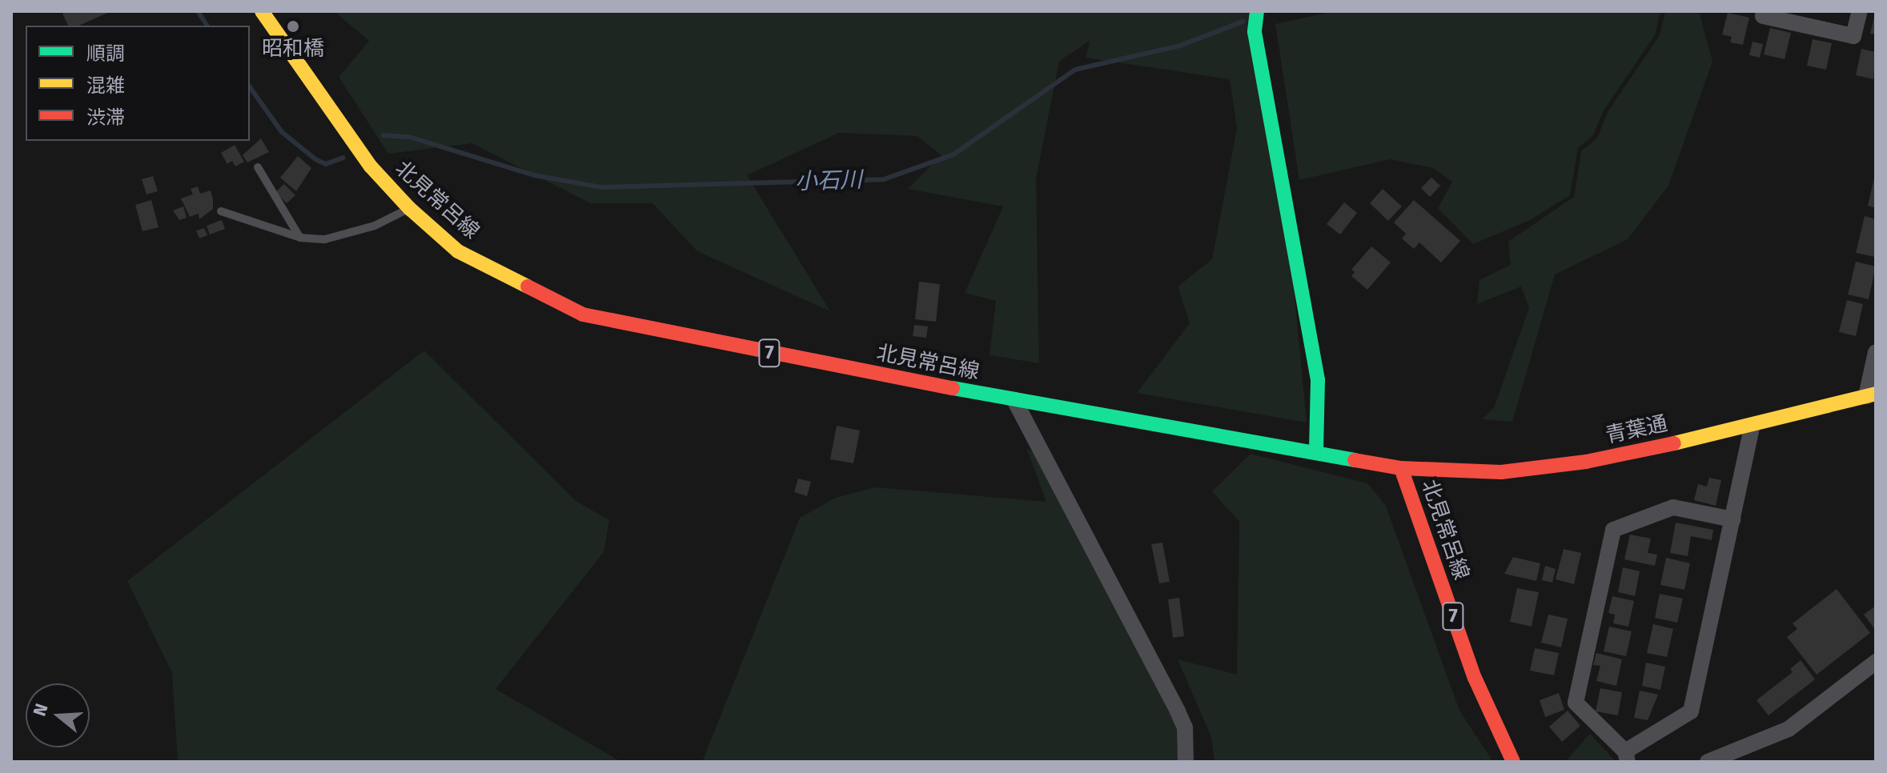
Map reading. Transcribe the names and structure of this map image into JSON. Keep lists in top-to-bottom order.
{
  "streets": {
    "main road": ["北見常呂線", "7", "青葉通"]
  },
  "crossings": [
    ["北見常呂線", "青葉通"]
  ],
  "water": ["小石川"],
  "places": ["昭和橋"],
  "legend": ["順調", "混雑", "渋滞"],
  "north": "left"
}
